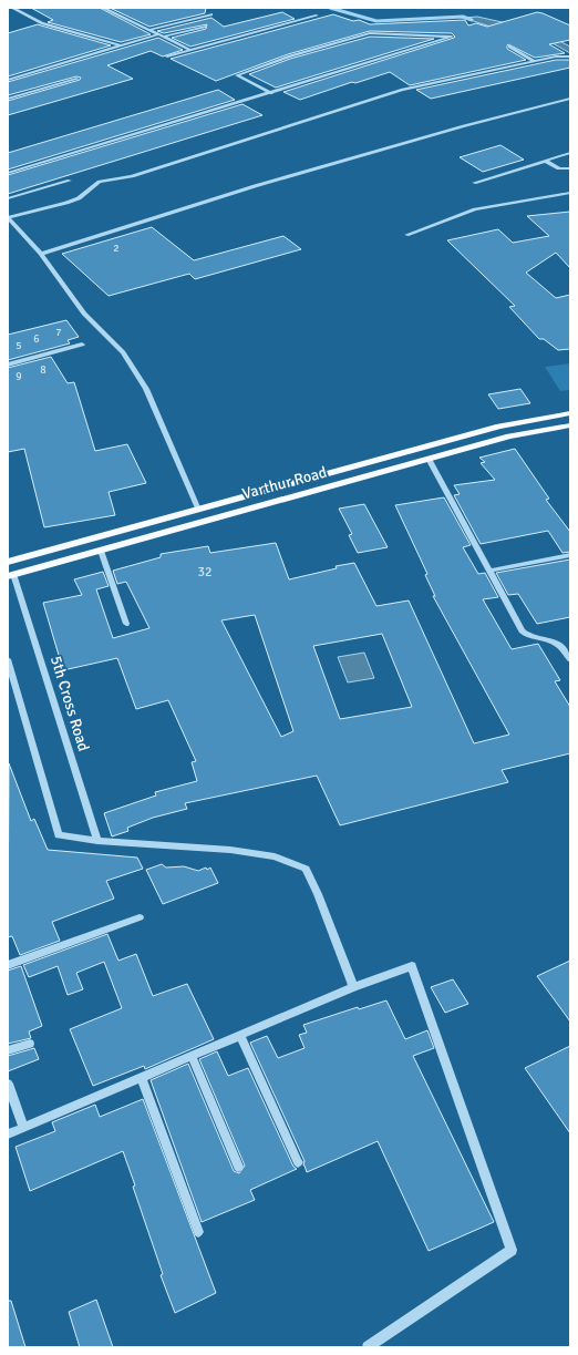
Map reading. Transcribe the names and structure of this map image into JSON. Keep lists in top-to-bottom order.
{
  "streets": {
    "main road": ["Varthur Road"],
    "street": ["5th Cross Road"]
  },
  "crossings": [
    ["Varthur Road", "5th Cross Road"]
  ],
  "house_numbers": [
    "2",
    "7",
    "6",
    "5",
    "8",
    "9",
    "32"
  ]
}
